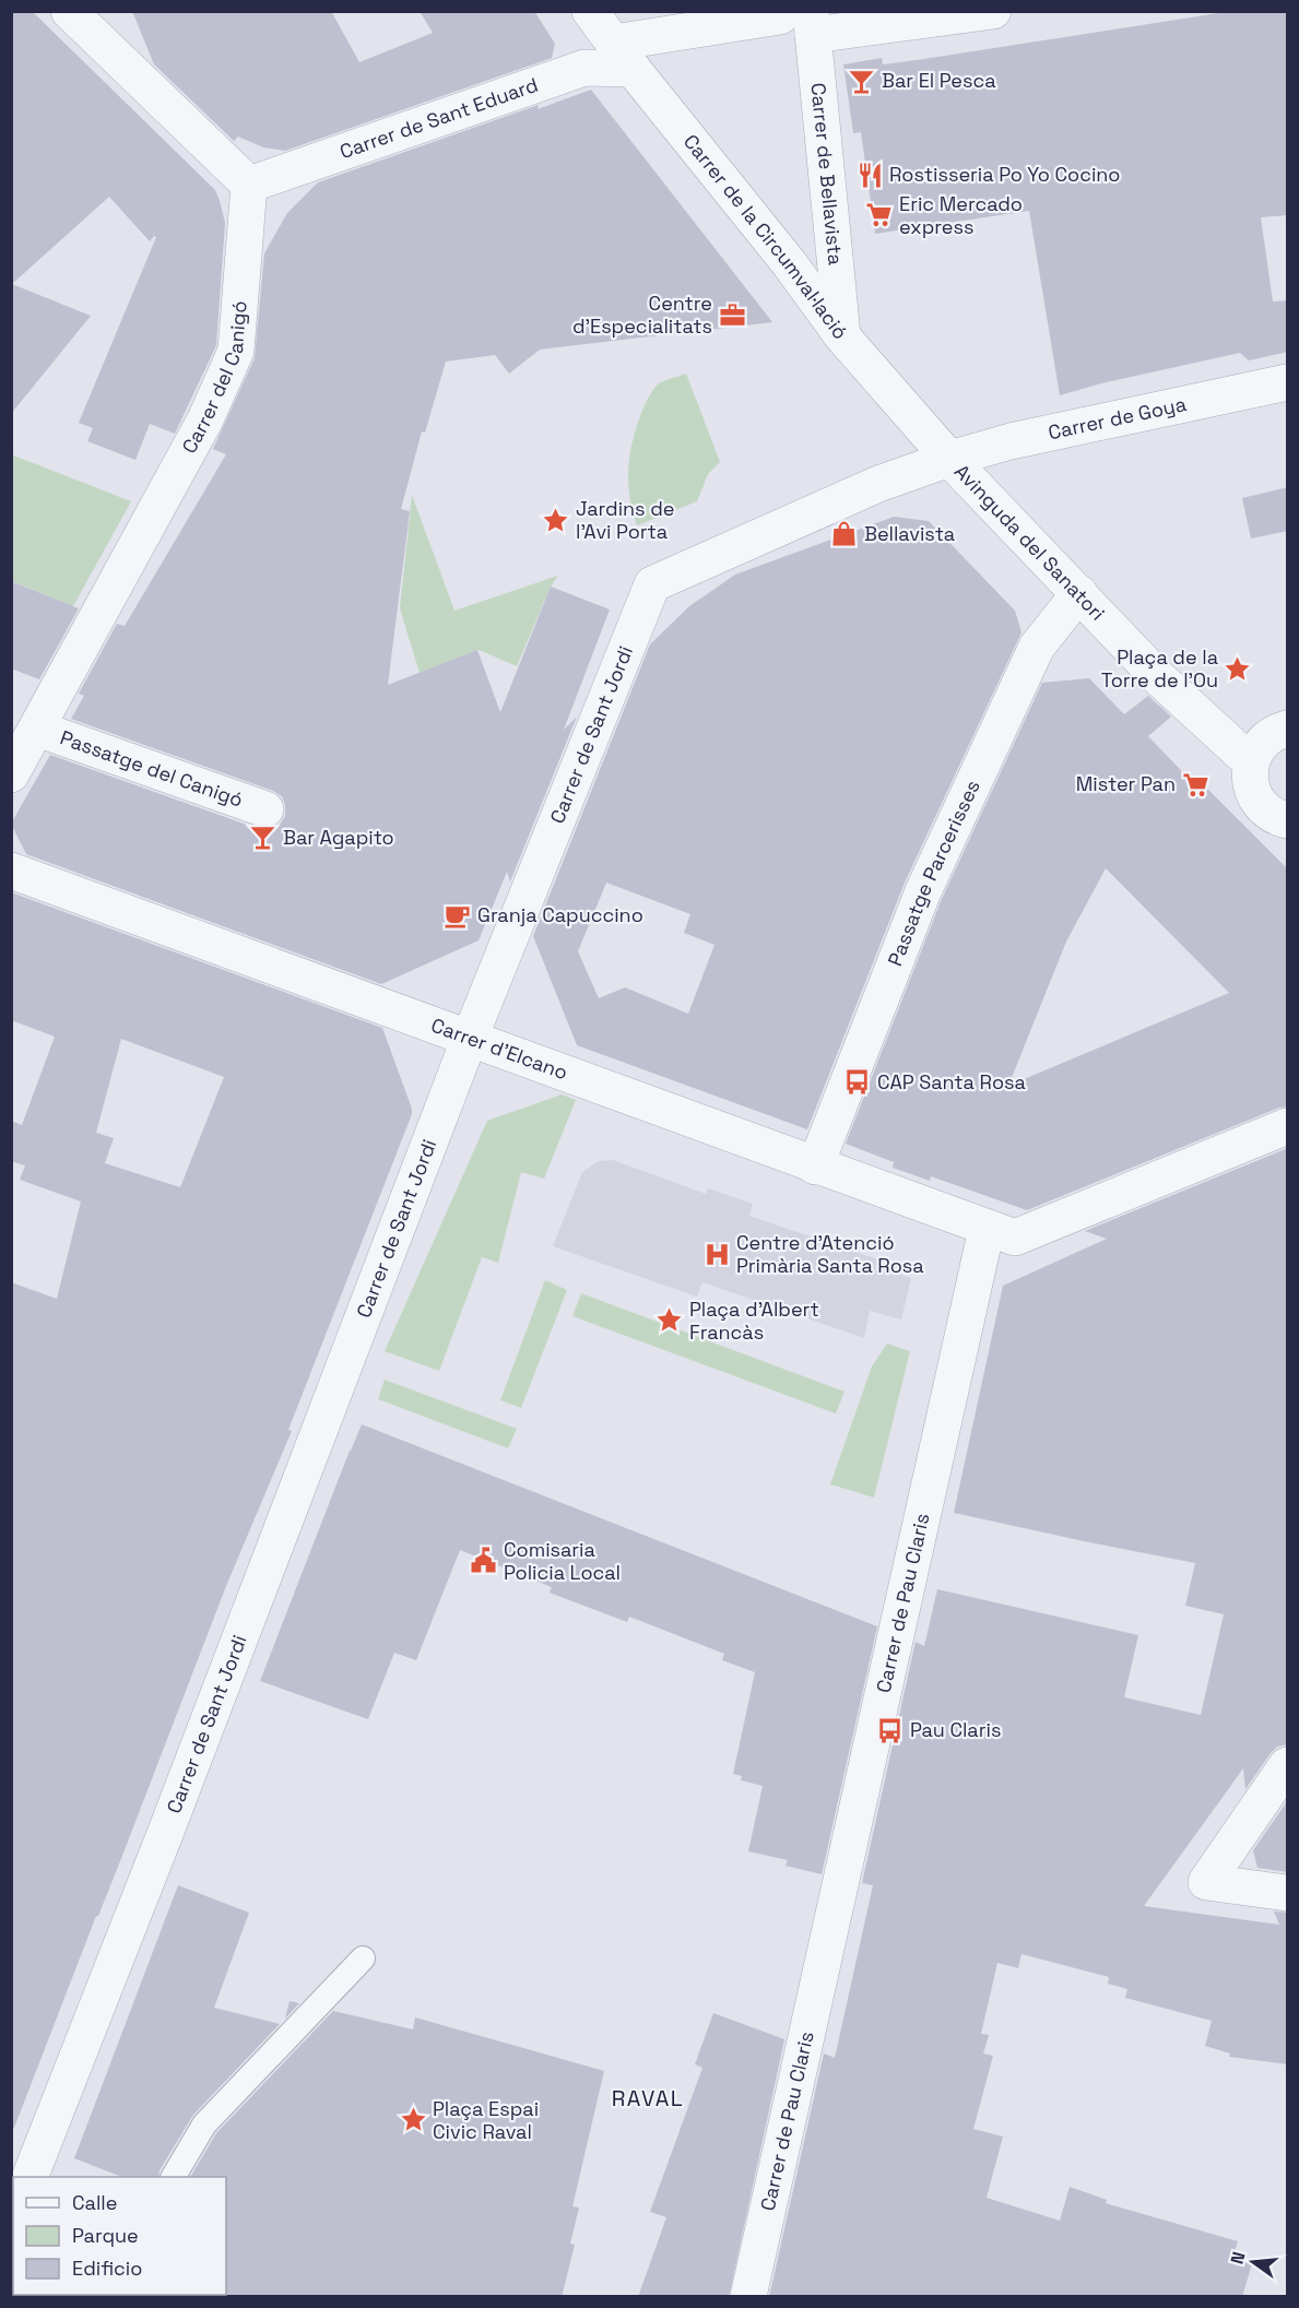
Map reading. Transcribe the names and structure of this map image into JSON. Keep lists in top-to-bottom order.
{
  "streets": {
    "street": [
      "Carrer de Sant Eduard",
      "Carrer de Bellavista",
      "Carrer de la Circumval·lació",
      "Carrer del Canigó",
      "Carrer de Goya",
      "Avinguda del Sanatori",
      "Carrer de Sant Jordi",
      "Passatge del Canigó",
      "Passatge Parcerisses",
      "Carrer d'Elcano",
      "Carrer de Pau Claris"
    ]
  },
  "crossings": [
    ["Carrer de Sant Eduard", "Carrer de Bellavista"],
    ["Carrer de Sant Eduard", "Carrer de la Circumval·lació"],
    ["Carrer de Sant Eduard", "Carrer del Canigó"],
    ["Carrer de Bellavista", "Carrer de la Circumval·lació"],
    ["Carrer de la Circumval·lació", "Carrer de Goya"],
    ["Carrer de la Circumval·lació", "Avinguda del Sanatori"],
    ["Carrer de la Circumval·lació", "Carrer de Sant Jordi"],
    ["Carrer del Canigó", "Passatge del Canigó"],
    ["Carrer de Goya", "Avinguda del Sanatori"],
    ["Carrer de Goya", "Carrer de Sant Jordi"],
    ["Avinguda del Sanatori", "Carrer de Sant Jordi"],
    ["Avinguda del Sanatori", "Passatge Parcerisses"],
    ["Carrer de Sant Jordi", "Carrer d'Elcano"],
    ["Passatge Parcerisses", "Carrer d'Elcano"],
    ["Carrer d'Elcano", "Carrer de Pau Claris"]
  ],
  "districts": ["RAVAL"],
  "places": {
    "bar": ["Bar El Pesca", "Bar Agapito"],
    "restaurant": ["Rostisseria Po Yo Cocino"],
    "supermarket": ["Eric Mercado express", "Mister Pan"],
    "office": ["Centre d'Especialitats"],
    "place": [
      "Jardins de l'Avi Porta",
      "Plaça de la Torre de l'Ou",
      "Plaça d'Albert Francàs",
      "Plaça Espai Civic Raval"
    ],
    "shop": ["Bellavista"],
    "cafe": ["Granja Capuccino"],
    "bus stop": ["CAP Santa Rosa", "Pau Claris"],
    "hospital": ["Centre d'Atenció Primària Santa Rosa"],
    "public building": ["Comisaria Policia Local"]
  },
  "legend": ["Calle", "Parque", "Edificio"],
  "north": "left"
}
